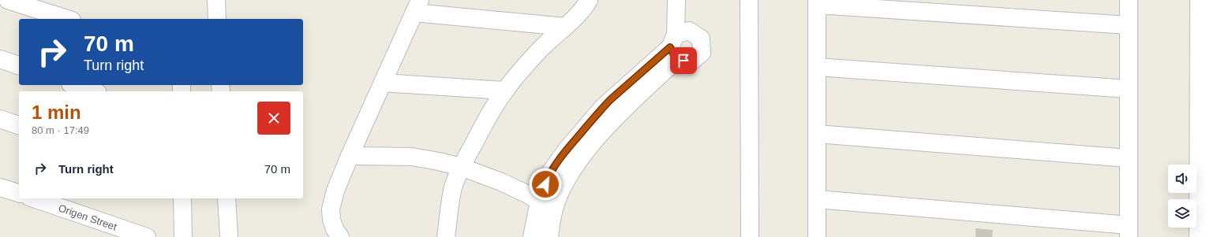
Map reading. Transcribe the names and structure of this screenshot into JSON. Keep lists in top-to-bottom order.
{
  "streets": {
    "street": ["Origen Street"]
  },
  "page": {
    "turn": ["70 m", "Turn right"],
    "heading": ["1 min", "80 m · 17:49"],
    "list": [
      {
        "name": "Turn right",
        "value": "70 m"
      }
    ]
  }
}
